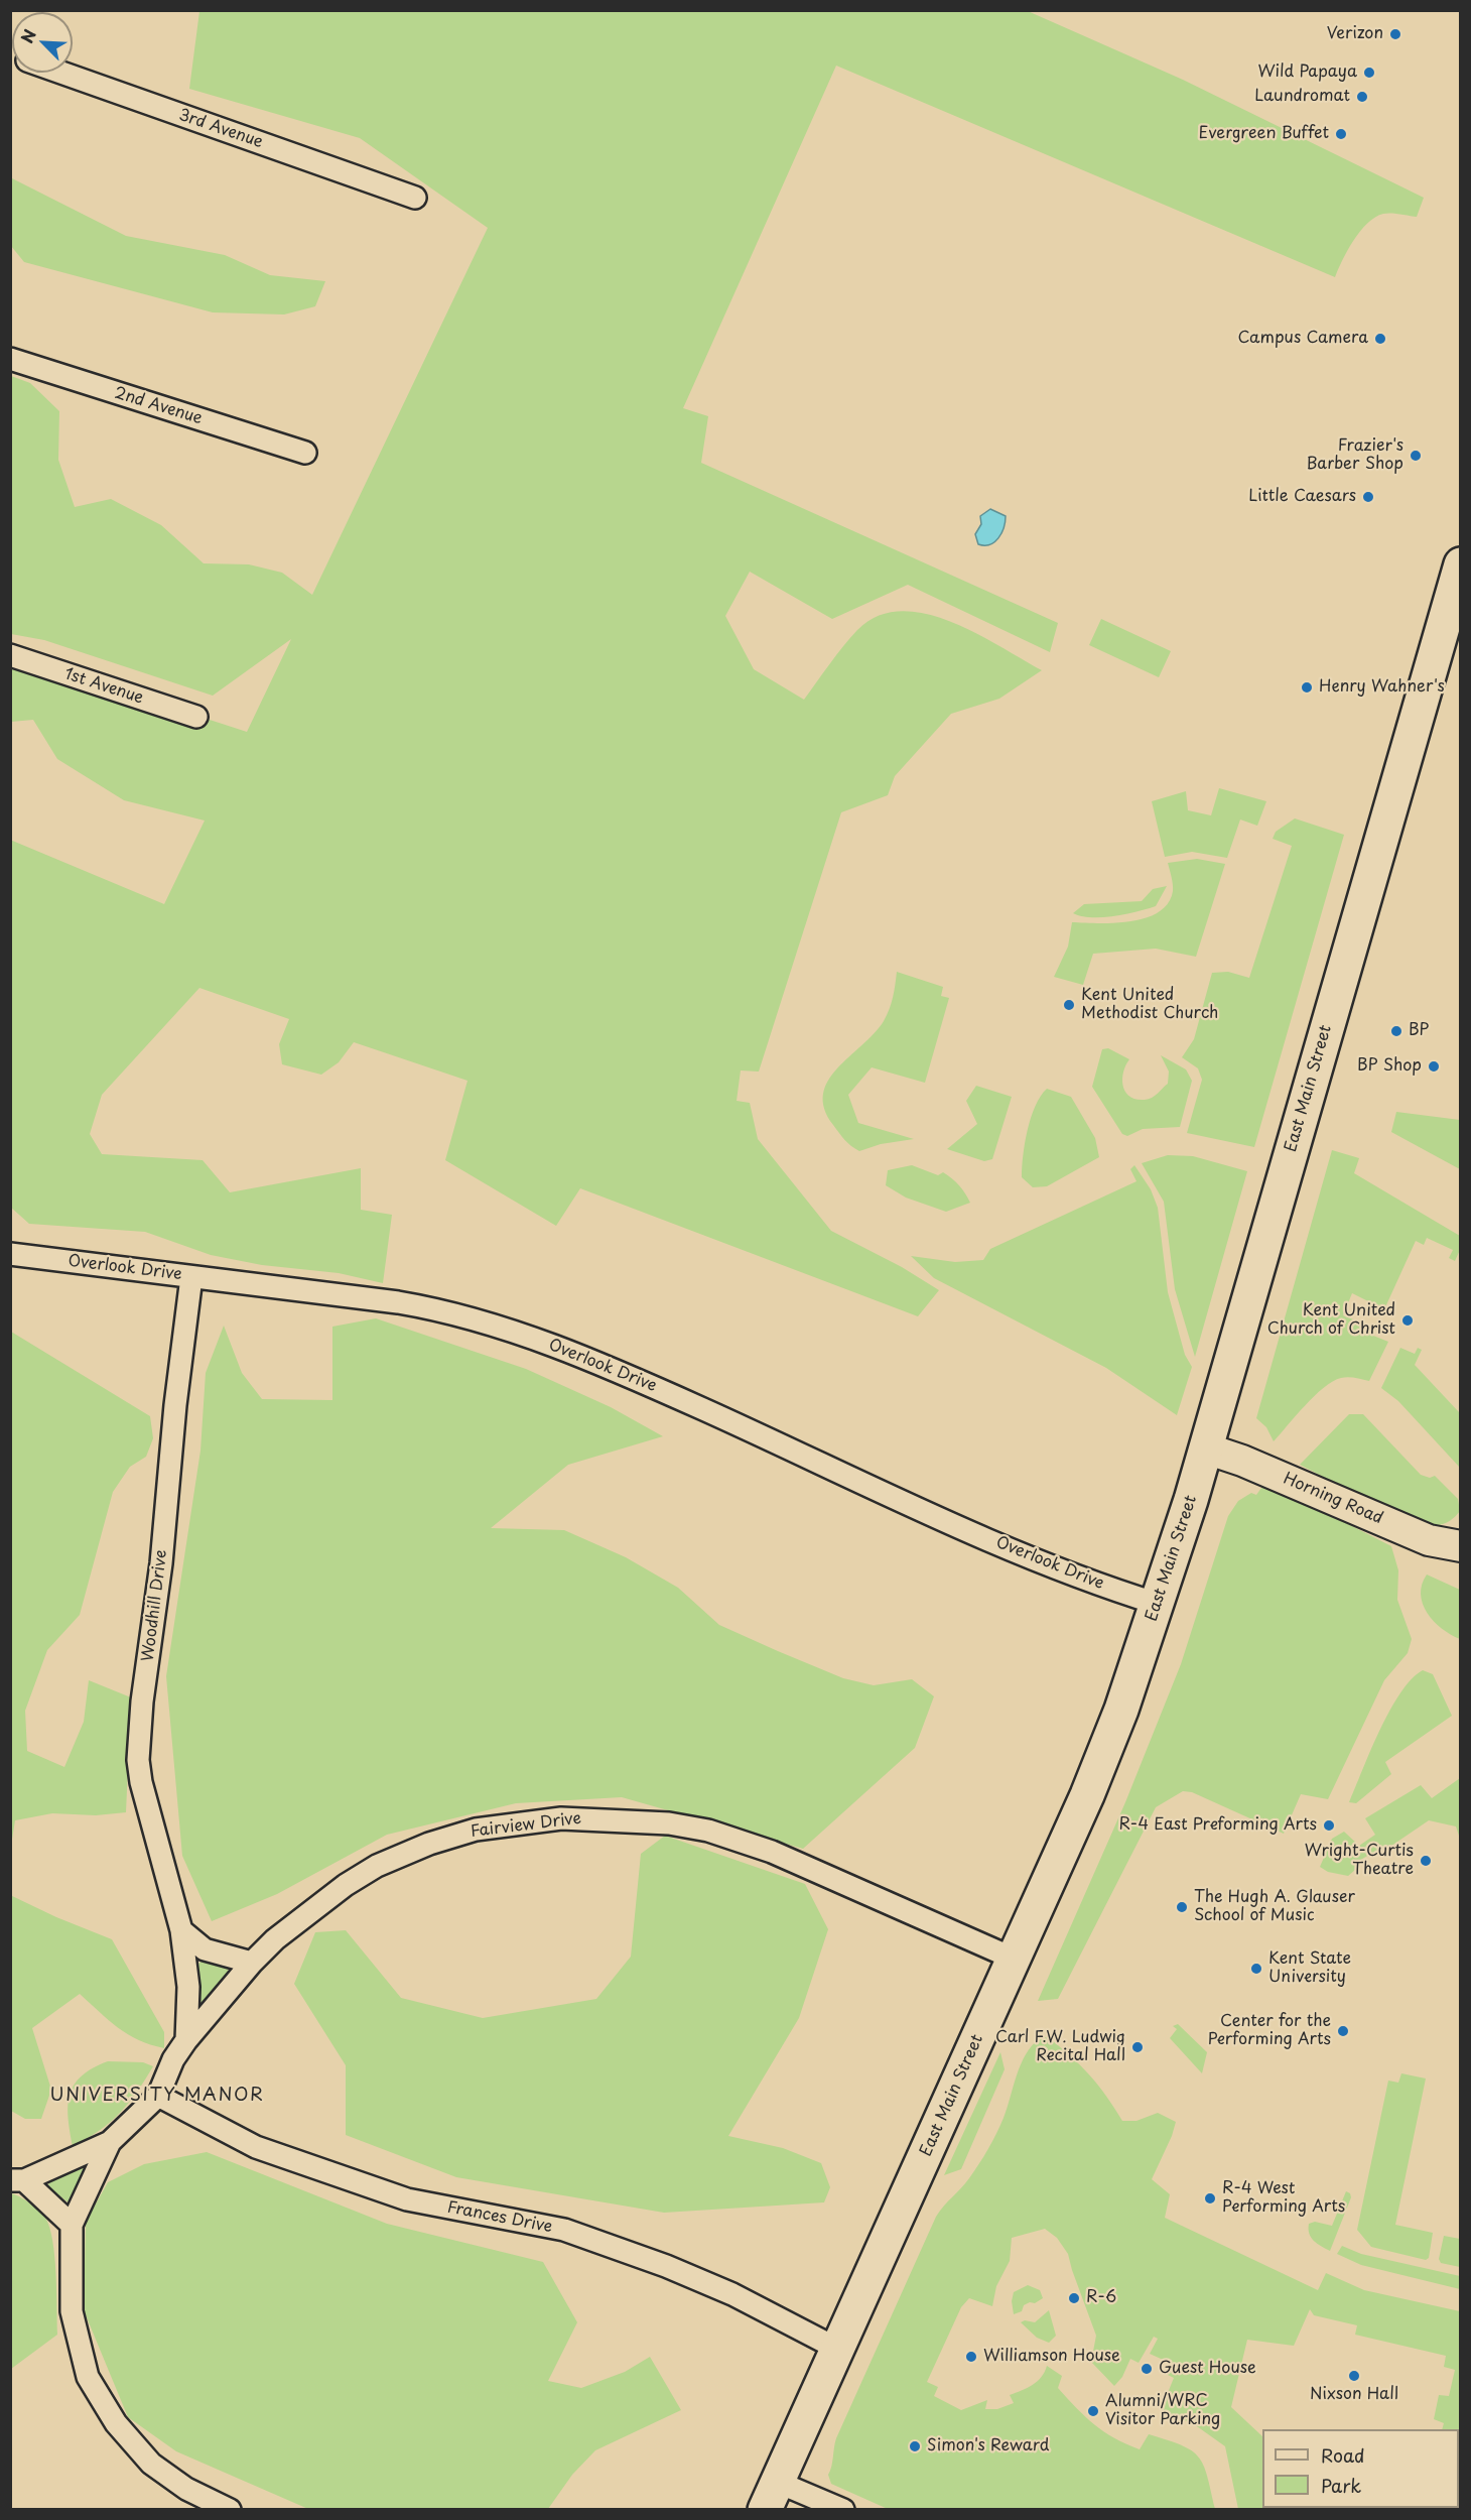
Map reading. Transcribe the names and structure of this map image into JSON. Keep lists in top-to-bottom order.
{
  "streets": {
    "main road": ["East Main Street"],
    "street": [
      "3rd Avenue",
      "2nd Avenue",
      "1st Avenue",
      "Overlook Drive",
      "Horning Road",
      "Woodhill Drive",
      "Fairview Drive",
      "Frances Drive"
    ]
  },
  "crossings": [
    ["East Main Street", "Overlook Drive"],
    ["East Main Street", "Horning Road"],
    ["East Main Street", "Fairview Drive"],
    ["East Main Street", "Frances Drive"],
    ["Overlook Drive", "Woodhill Drive"],
    ["Woodhill Drive", "Fairview Drive"],
    ["Fairview Drive", "Frances Drive"]
  ],
  "districts": ["UNIVERSITY MANOR"],
  "places": [
    "Verizon",
    "Wild Papaya",
    "Laundromat",
    "Evergreen Buffet",
    "Campus Camera",
    "Frazier's Barber Shop",
    "Little Caesars",
    "Henry Wahner's",
    "Kent United Methodist Church",
    "BP",
    "BP Shop",
    "Kent United Church of Christ",
    "R-4 East Preforming Arts",
    "Wright-Curtis Theatre",
    "The Hugh A. Glauser School of Music",
    "Kent State University",
    "Center for the Performing Arts",
    "Carl F.W. Ludwig Recital Hall",
    "R-4 West Performing Arts",
    "R-6",
    "Williamson House",
    "Guest House",
    "Nixson Hall",
    "Alumni/WRC Visitor Parking",
    "Simon's Reward"
  ],
  "legend": ["Road", "Park"],
  "north": "top left"
}
